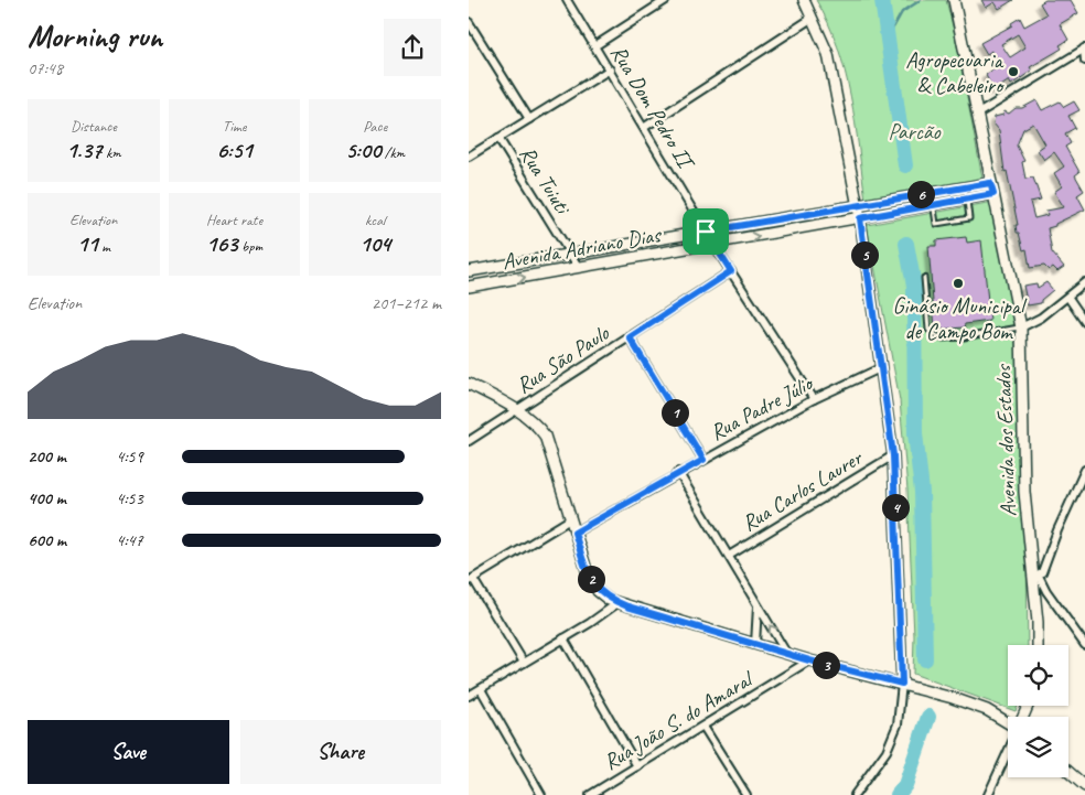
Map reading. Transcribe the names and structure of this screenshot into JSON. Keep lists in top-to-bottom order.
{
  "streets": {
    "street": [
      "Rua Dom Pedro II",
      "Rua Tuiuti",
      "Avenida Adriano Dias",
      "Rua São Paulo",
      "Rua Padre Júlio",
      "Avenida dos Estados",
      "Rua Carlos Laurer",
      "Rua João S. do Amaral"
    ]
  },
  "crossings": [
    ["Rua Dom Pedro II", "Avenida Adriano Dias"],
    ["Rua Dom Pedro II", "Rua São Paulo"],
    ["Rua Dom Pedro II", "Rua Padre Júlio"],
    ["Rua Tuiuti", "Avenida Adriano Dias"],
    ["Avenida Adriano Dias", "Avenida dos Estados"]
  ],
  "parks": ["Parcão"],
  "places": ["Agropecuaria & Cabeleiro", "Ginásio Municipal de Campo Bom"],
  "page": {
    "heading": ["Morning run", "07:48"],
    "stats": [
      ["Distance", "1.37 km"],
      ["Time", "6:51"],
      ["Pace", "5:00 /km"],
      ["Elevation", "11 m"],
      ["Heart rate", "163 bpm"],
      ["kcal", "104"]
    ],
    "pins": [
      "6",
      "5",
      "1",
      "4",
      "2",
      "3"
    ],
    "chart": ["Elevation", "201–212 m"],
    "list": [
      {
        "name": "200 m",
        "note": "4:59"
      },
      {
        "name": "400 m",
        "note": "4:53"
      },
      {
        "name": "600 m",
        "note": "4:47"
      }
    ],
    "buttons": ["Save", "Share"]
  }
}
